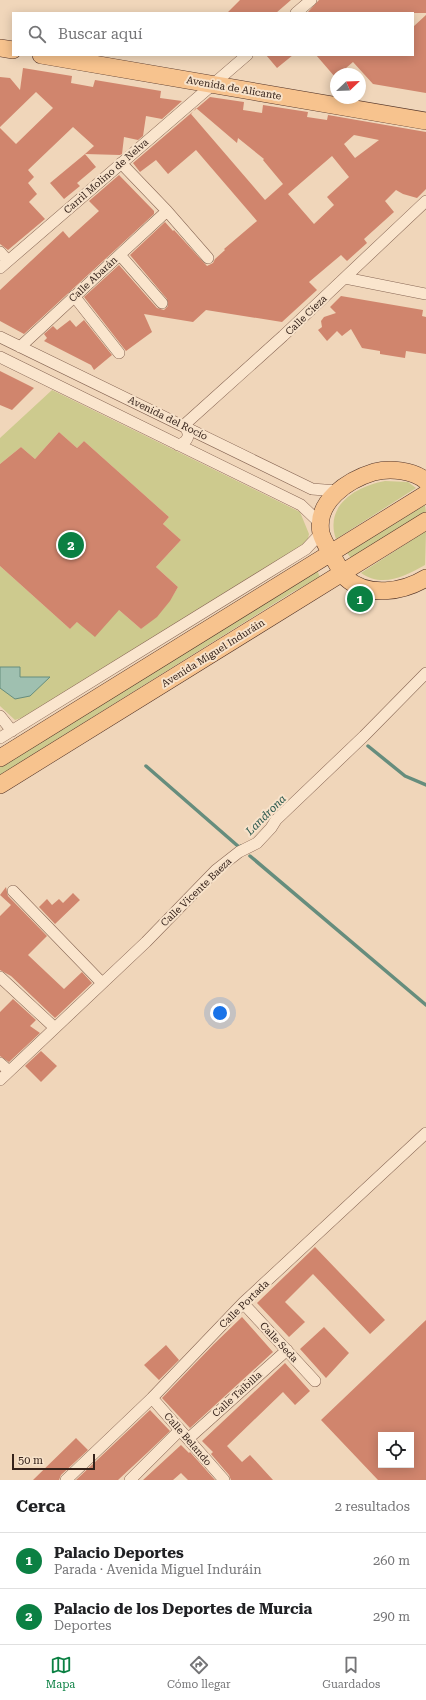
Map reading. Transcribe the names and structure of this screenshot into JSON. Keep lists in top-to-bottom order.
{
  "streets": {
    "main road": ["Avenida de Alicante", "Avenida Miguel Induráin"],
    "street": [
      "Carril Molino de Nelva",
      "Calle Abarán",
      "Calle Cieza",
      "Avenida del Rocío",
      "Calle Vicente Baeza",
      "Calle Portada",
      "Calle Seda",
      "Calle Taibilla",
      "Calle Belando"
    ]
  },
  "crossings": [
    ["Avenida de Alicante", "Carril Molino de Nelva"],
    ["Calle Abarán", "Avenida del Rocío"],
    ["Calle Cieza", "Avenida del Rocío"],
    ["Calle Portada", "Calle Seda"],
    ["Calle Portada", "Calle Belando"],
    ["Calle Seda", "Calle Taibilla"],
    ["Calle Taibilla", "Calle Belando"]
  ],
  "water": ["Landrona"],
  "scale_bar": "50 m",
  "north": "top right",
  "page": {
    "search": "Buscar aquí",
    "pins": ["2", "1"],
    "scale": "50 m",
    "heading": ["Cerca", "2 resultados"],
    "list": [
      {
        "mark": "1",
        "name": "Palacio Deportes",
        "note": "Parada · Avenida Miguel Induráin",
        "value": "260 m"
      },
      {
        "mark": "2",
        "name": "Palacio de los Deportes de Murcia",
        "note": "Deportes",
        "value": "290 m"
      }
    ],
    "nav": ["Mapa", "Cómo llegar", "Guardados"]
  }
}
